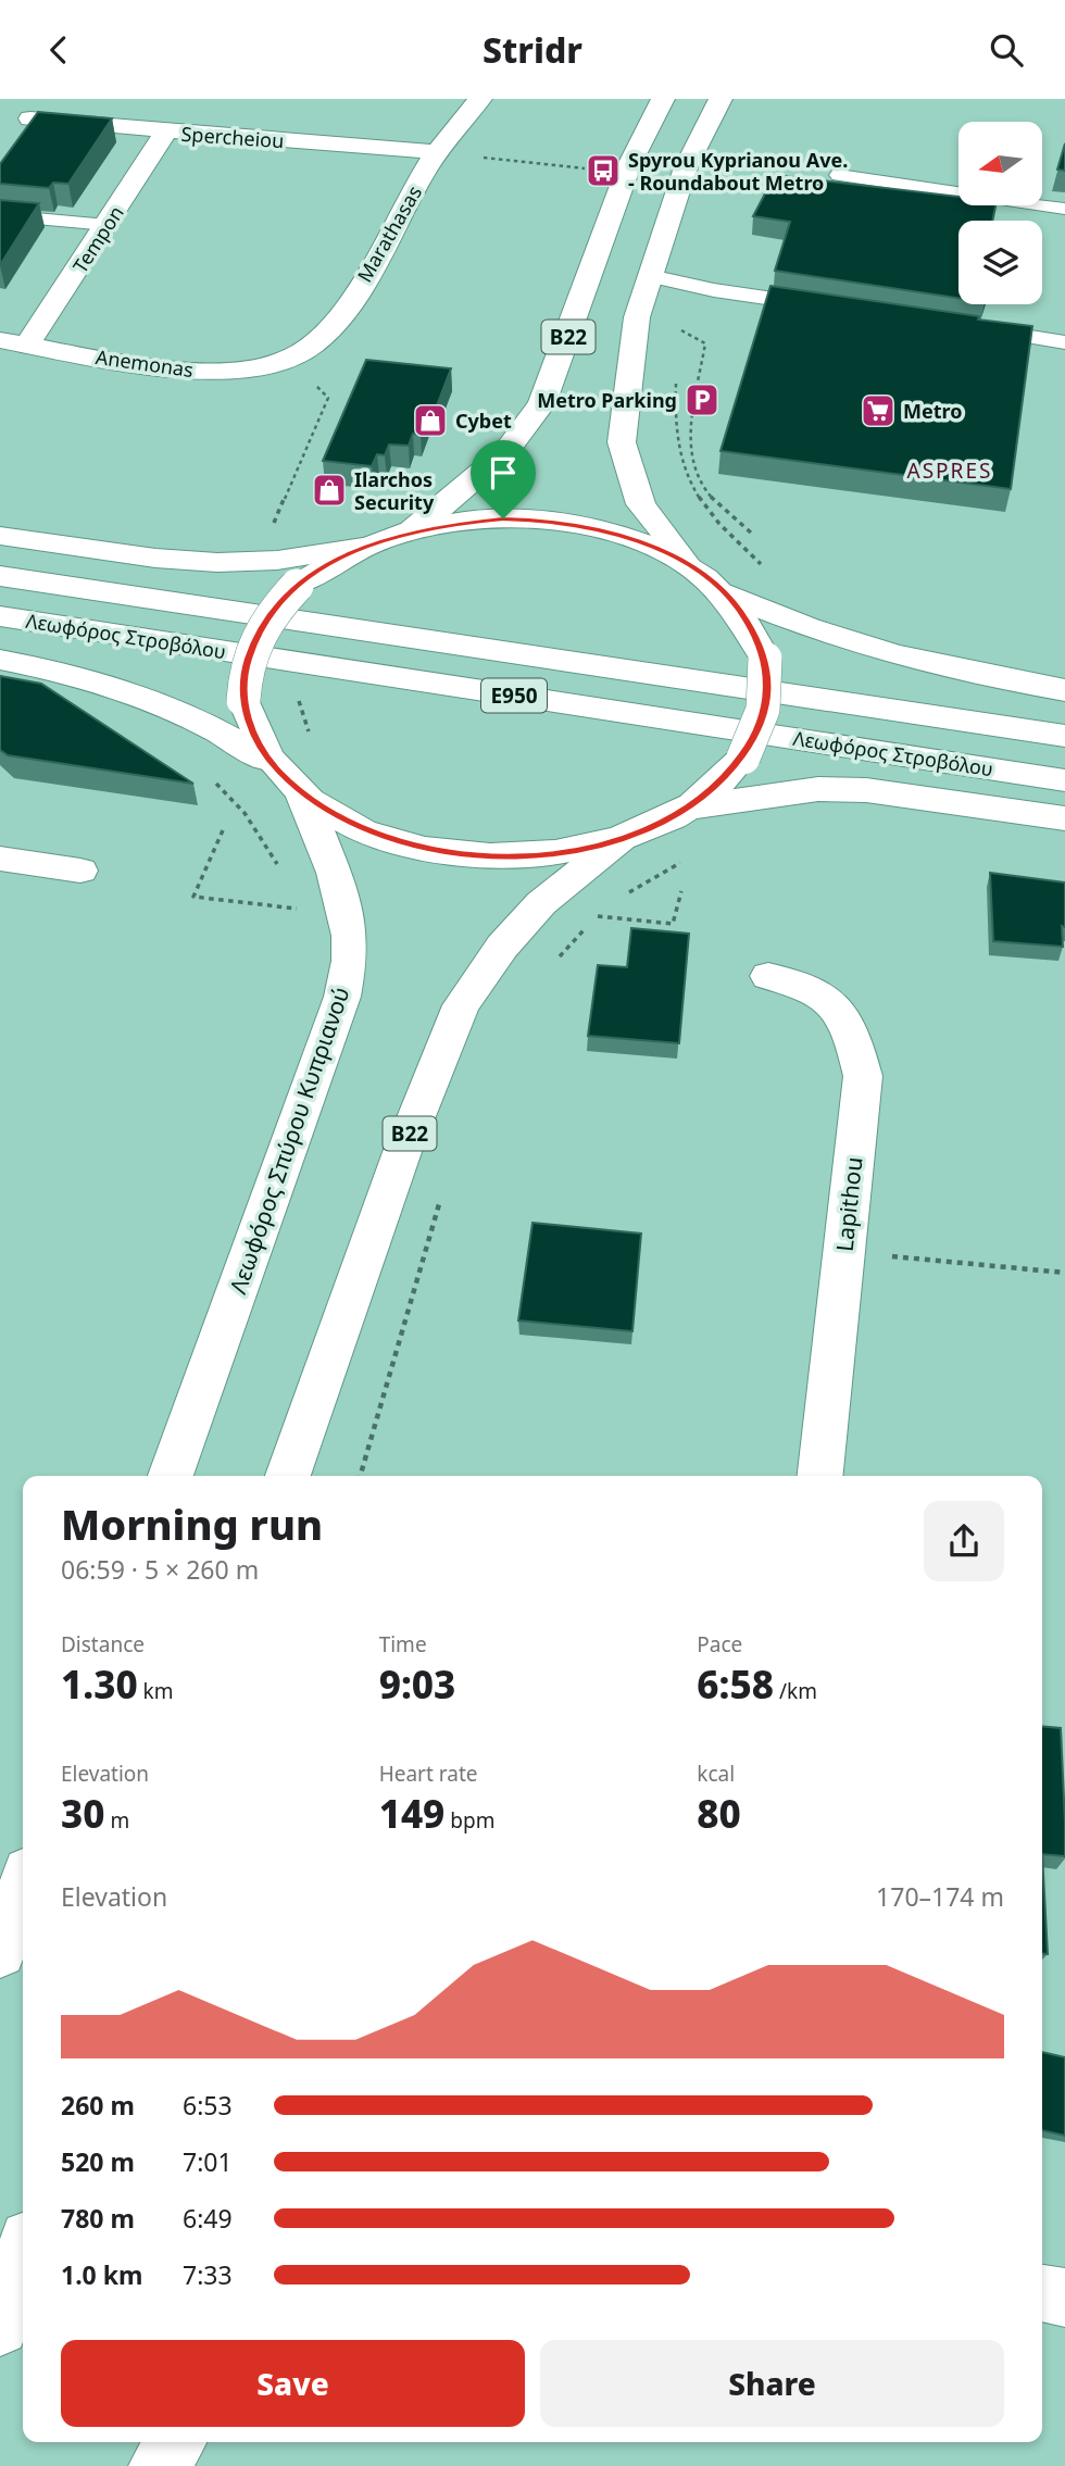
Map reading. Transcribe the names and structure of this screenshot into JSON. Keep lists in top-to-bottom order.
{
  "streets": {
    "main road": [
      "Spercheiou",
      "Marathasas",
      "Tempon",
      "B22",
      "Anemonas",
      "Λεωφόρος Στροβόλου",
      "E950",
      "Λεωφόρος Σπύρου Κυπριανού",
      "Lapithou"
    ]
  },
  "crossings": [
    ["Spercheiou", "Marathasas"],
    ["Spercheiou", "Tempon"],
    ["Marathasas", "Anemonas"],
    ["Tempon", "Anemonas"]
  ],
  "districts": ["ASPRES"],
  "places": {
    "bus stop": ["Spyrou Kyprianou Ave. - Roundabout Metro"],
    "parking": ["Metro Parking"],
    "supermarket": ["Metro"],
    "shop": ["Cybet", "Ilarchos Security"]
  },
  "north": "left",
  "page": {
    "header": "Stridr",
    "heading": ["Morning run", "06:59 · 5 × 260 m"],
    "stats": [
      ["Distance", "1.30 km"],
      ["Time", "9:03"],
      ["Pace", "6:58 /km"],
      ["Elevation", "30 m"],
      ["Heart rate", "149 bpm"],
      ["kcal", "80"]
    ],
    "chart": ["Elevation", "170–174 m"],
    "list": [
      {
        "name": "260 m",
        "note": "6:53"
      },
      {
        "name": "520 m",
        "note": "7:01"
      },
      {
        "name": "780 m",
        "note": "6:49"
      },
      {
        "name": "1.0 km",
        "note": "7:33"
      }
    ],
    "buttons": ["Save", "Share"]
  }
}
